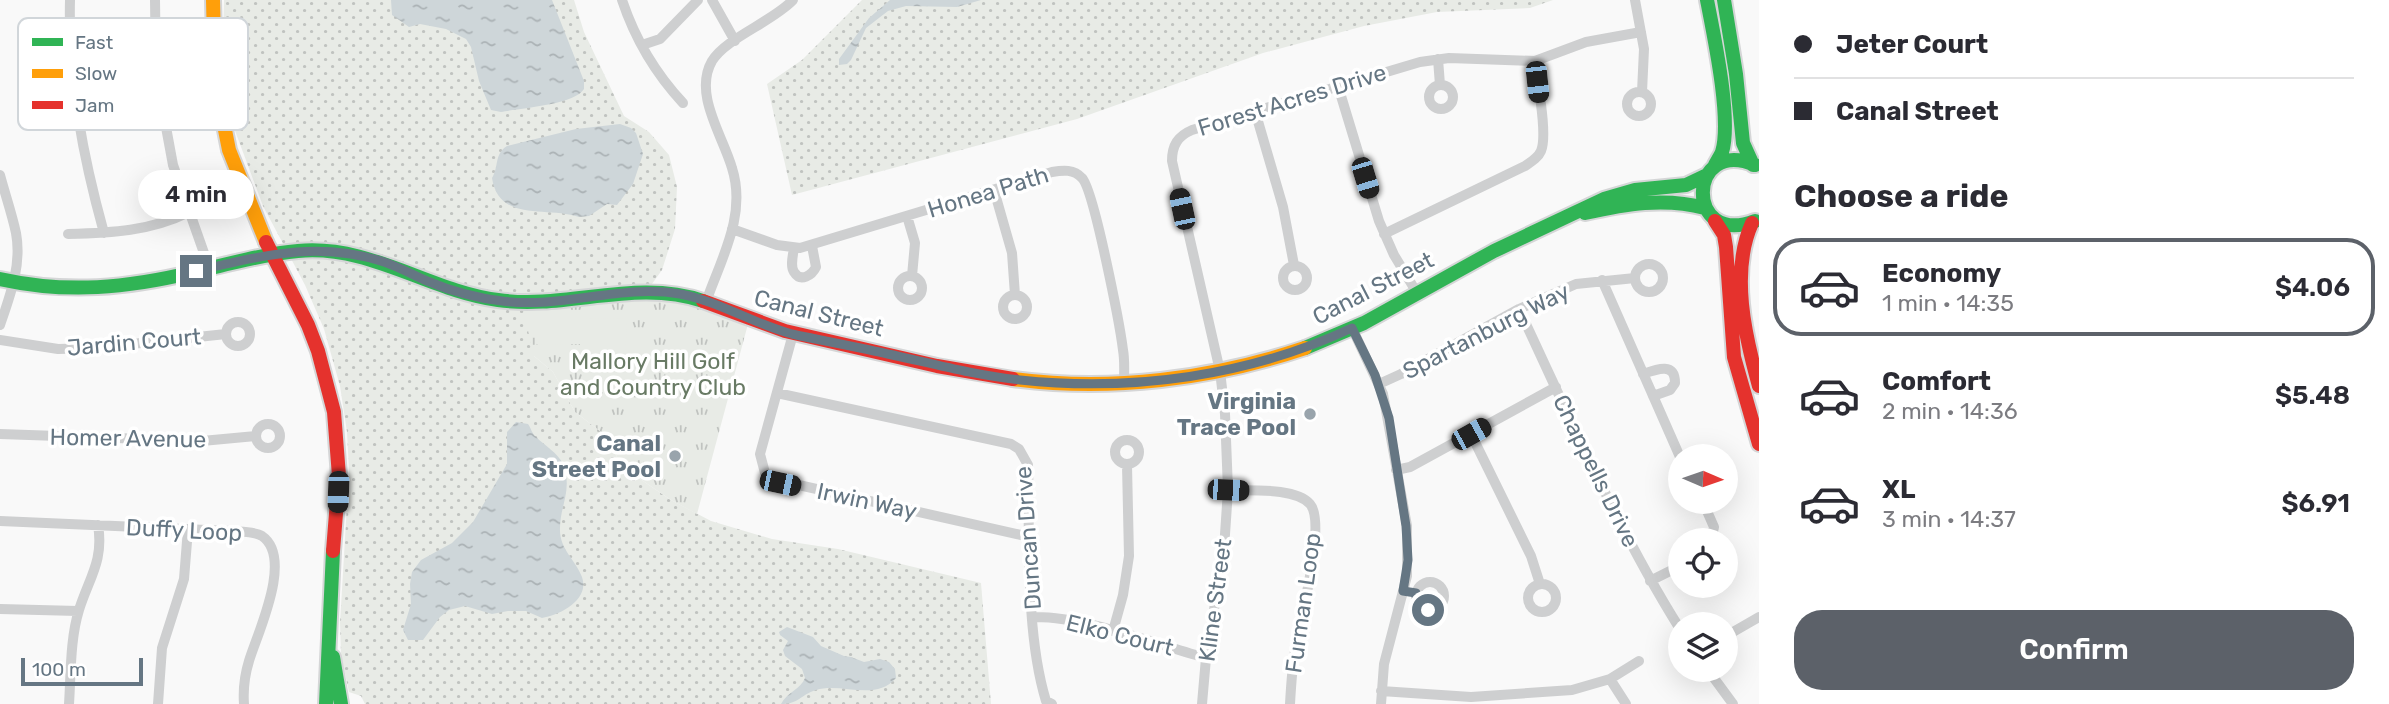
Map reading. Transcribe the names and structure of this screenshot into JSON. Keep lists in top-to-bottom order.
{
  "streets": {
    "street": [
      "Forest Acres Drive",
      "Honea Path",
      "Canal Street",
      "Spartanburg Way",
      "Jardin Court",
      "Homer Avenue",
      "Chappells Drive",
      "Irwin Way",
      "Duffy Loop",
      "Duncan Drive",
      "Kline Street",
      "Furman Loop",
      "Elko Court"
    ]
  },
  "crossings": [
    ["Forest Acres Drive", "Canal Street"],
    ["Forest Acres Drive", "Kline Street"],
    ["Honea Path", "Canal Street"],
    ["Canal Street", "Irwin Way"],
    ["Canal Street", "Kline Street"],
    ["Spartanburg Way", "Chappells Drive"],
    ["Irwin Way", "Duncan Drive"],
    ["Duncan Drive", "Elko Court"],
    ["Kline Street", "Furman Loop"],
    ["Kline Street", "Elko Court"]
  ],
  "parks": ["Mallory Hill Golf and Country Club"],
  "places": ["Virginia Trace Pool", "Canal Street Pool"],
  "legend": ["Fast", "Slow", "Jam"],
  "scale_bar": "100 m",
  "north": "right",
  "page": {
    "banner": ["Jeter Court", "Canal Street"],
    "heading": "Choose a ride",
    "bubble": "4 min",
    "list": [
      {
        "name": "Economy",
        "note": "1 min · 14:35",
        "value": "$4.06"
      },
      {
        "name": "Comfort",
        "note": "2 min · 14:36",
        "value": "$5.48"
      },
      {
        "name": "XL",
        "note": "3 min · 14:37",
        "value": "$6.91"
      }
    ],
    "buttons": "Confirm",
    "scale": "100 m"
  }
}
